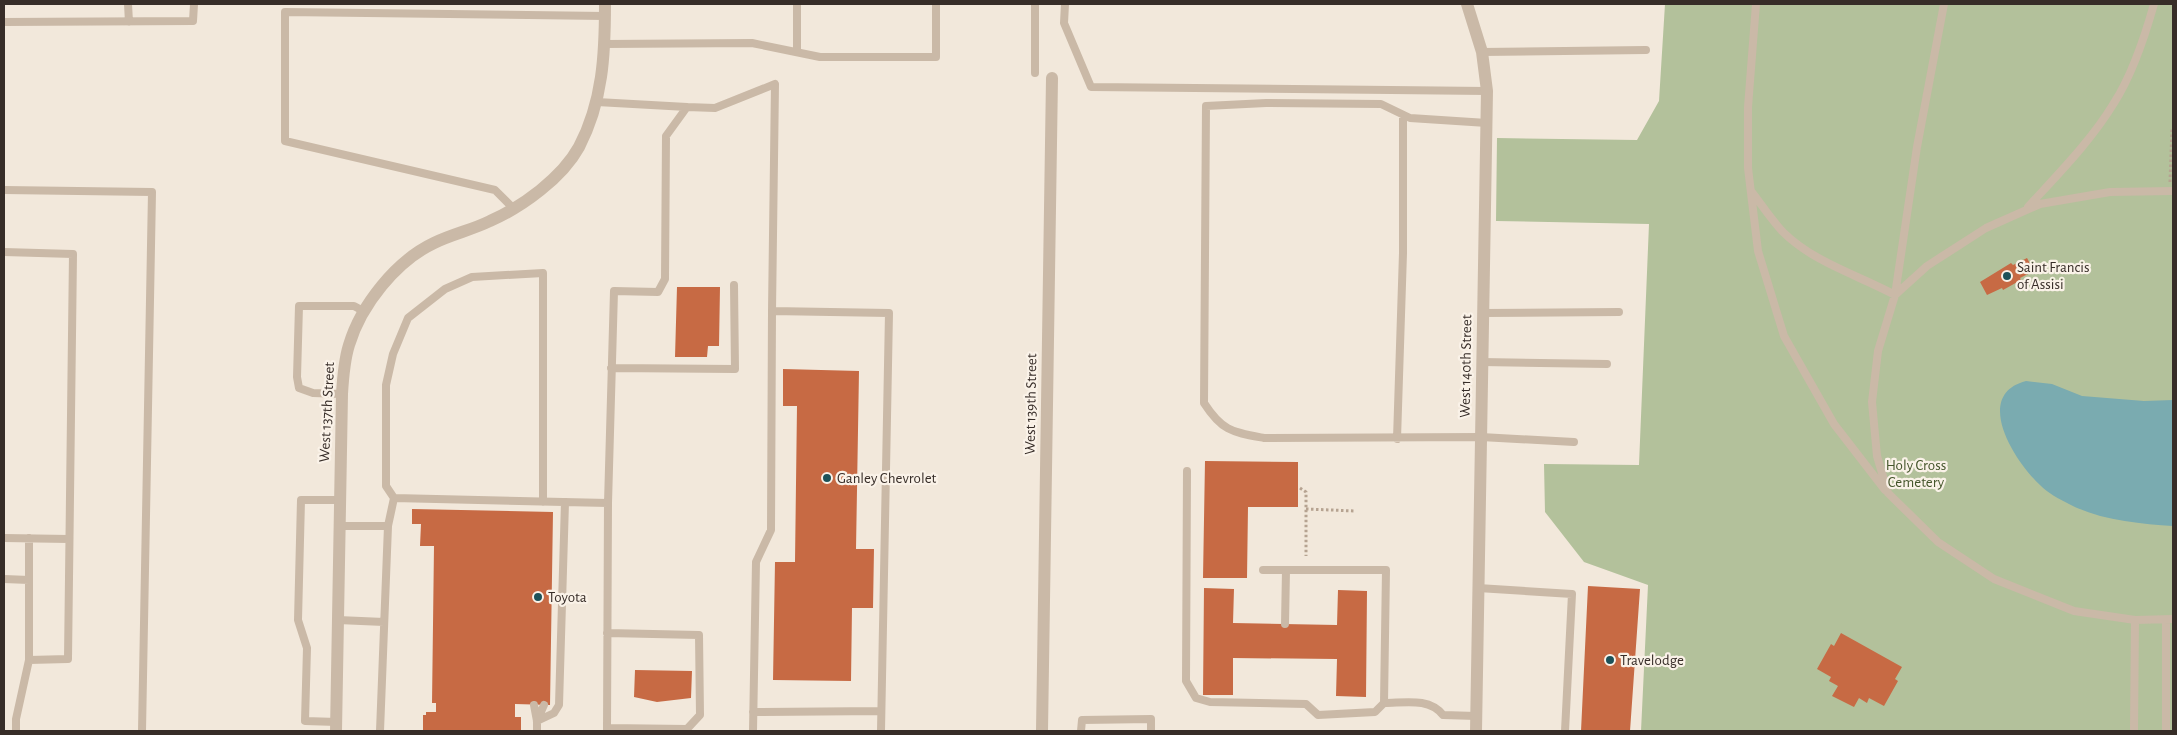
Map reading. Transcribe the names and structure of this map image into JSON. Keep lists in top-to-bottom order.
{
  "streets": {
    "street": ["West 140th Street", "West 139th Street", "West 137th Street"]
  },
  "parks": ["Holy Cross Cemetery"],
  "places": [
    "Saint Francis of Assisi",
    "Ganley Chevrolet",
    "Toyota",
    "Travelodge"
  ]
}
